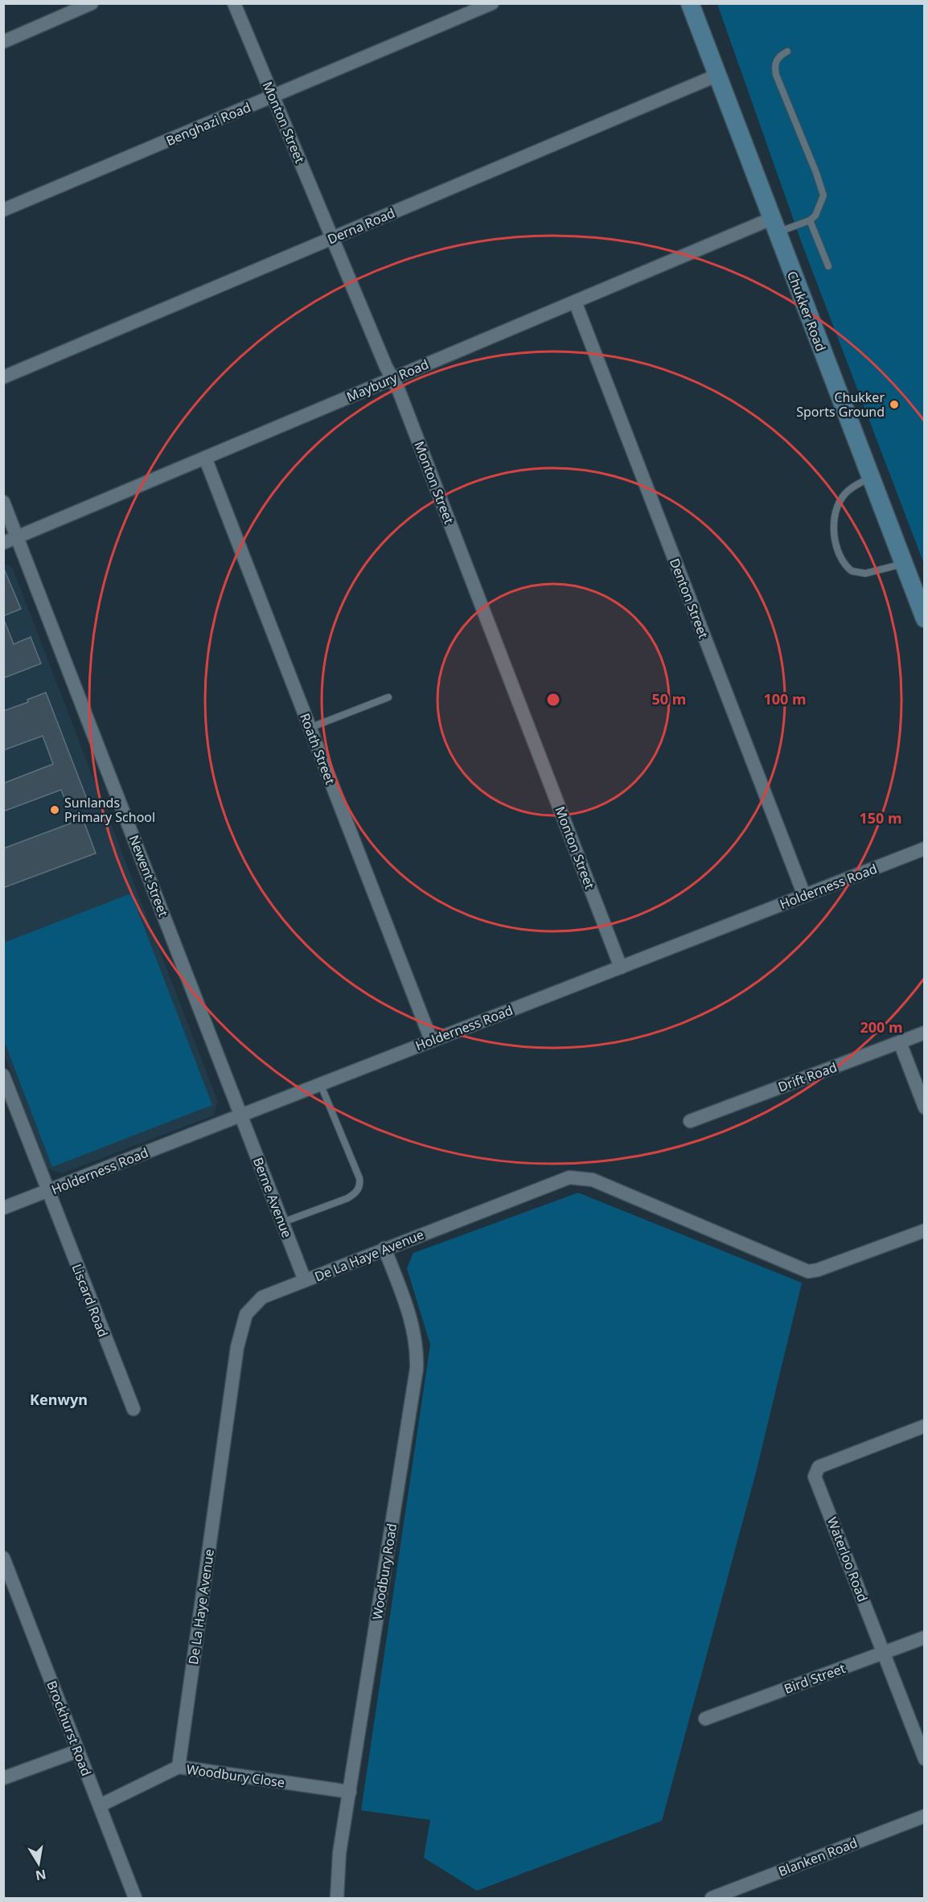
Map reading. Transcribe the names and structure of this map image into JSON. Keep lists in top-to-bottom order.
{
  "streets": {
    "street": [
      "Monton Street",
      "Benghazi Road",
      "Derna Road",
      "Chukker Road",
      "Maybury Road",
      "Denton Street",
      "Roath Street",
      "Newent Street",
      "Holderness Road",
      "Drift Road",
      "Berne Avenue",
      "De La Haye Avenue",
      "Liscard Road",
      "Waterloo Road",
      "Woodbury Road",
      "Bird Street",
      "Brockhurst Road",
      "Woodbury Close",
      "Blanken Road"
    ]
  },
  "crossings": [
    ["Monton Street", "Benghazi Road"],
    ["Monton Street", "Derna Road"],
    ["Monton Street", "Maybury Road"],
    ["Monton Street", "Holderness Road"],
    ["Derna Road", "Chukker Road"],
    ["Chukker Road", "Maybury Road"],
    ["Maybury Road", "Denton Street"],
    ["Maybury Road", "Roath Street"],
    ["Maybury Road", "Newent Street"],
    ["Denton Street", "Holderness Road"],
    ["Roath Street", "Holderness Road"],
    ["Newent Street", "Holderness Road"],
    ["Newent Street", "Berne Avenue"],
    ["Holderness Road", "Berne Avenue"],
    ["Holderness Road", "Liscard Road"],
    ["Berne Avenue", "De La Haye Avenue"],
    ["De La Haye Avenue", "Woodbury Road"],
    ["De La Haye Avenue", "Woodbury Close"],
    ["Waterloo Road", "Bird Street"],
    ["Woodbury Road", "Woodbury Close"],
    ["Brockhurst Road", "Woodbury Close"]
  ],
  "districts": ["Kenwyn"],
  "places": ["Chukker Sports Ground", "Sunlands Primary School"],
  "north": "bottom",
  "rings": [
    "50 m",
    "100 m",
    "150 m",
    "200 m"
  ]
}
